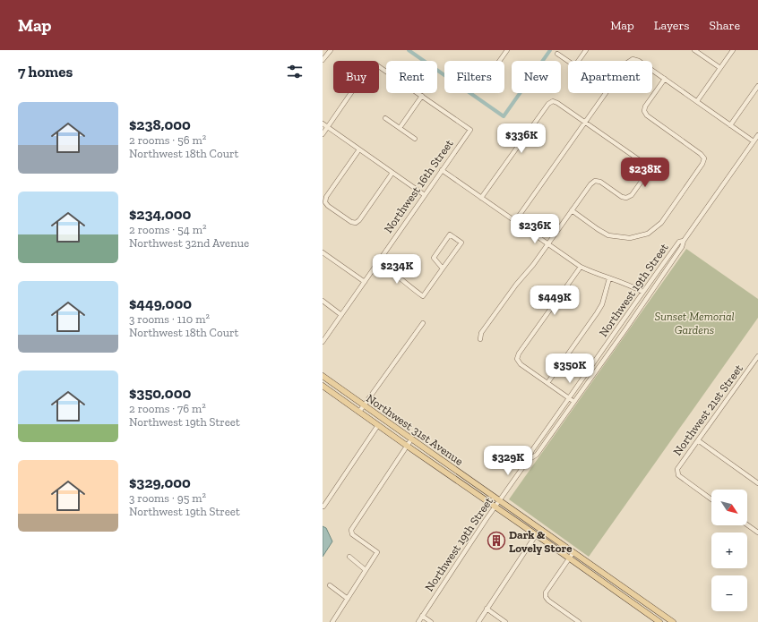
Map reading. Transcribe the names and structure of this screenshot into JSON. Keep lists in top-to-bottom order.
{
  "streets": {
    "main road": ["Northwest 31st Avenue"],
    "street": ["Northwest 16th Street", "Northwest 19th Street", "Northwest 21st Street"]
  },
  "crossings": [
    ["Northwest 19th Street", "Northwest 31st Avenue"]
  ],
  "parks": ["Sunset Memorial Gardens"],
  "places": {
    "building": ["Dark & Lovely Store"]
  },
  "north": "bottom right",
  "page": {
    "header": "Map",
    "nav": ["Map", "Layers", "Share"],
    "heading": "7 homes",
    "chip": [
      "Buy",
      "Rent",
      "Filters",
      "New",
      "Apartment"
    ],
    "list": [
      {
        "name": "$238,000",
        "note": "2 rooms · 56 m² · Northwest 18th Court"
      },
      {
        "name": "$234,000",
        "note": "2 rooms · 54 m² · Northwest 32nd Avenue"
      },
      {
        "name": "$449,000",
        "note": "3 rooms · 110 m² · Northwest 18th Court"
      },
      {
        "name": "$350,000",
        "note": "2 rooms · 76 m² · Northwest 19th Street"
      },
      {
        "name": "$329,000",
        "note": "3 rooms · 95 m² · Northwest 19th Street"
      }
    ],
    "price": [
      "$336K",
      "$238K",
      "$236K",
      "$234K",
      "$449K",
      "$350K",
      "$329K"
    ],
    "map_buttons": ["+", "−"]
  }
}
